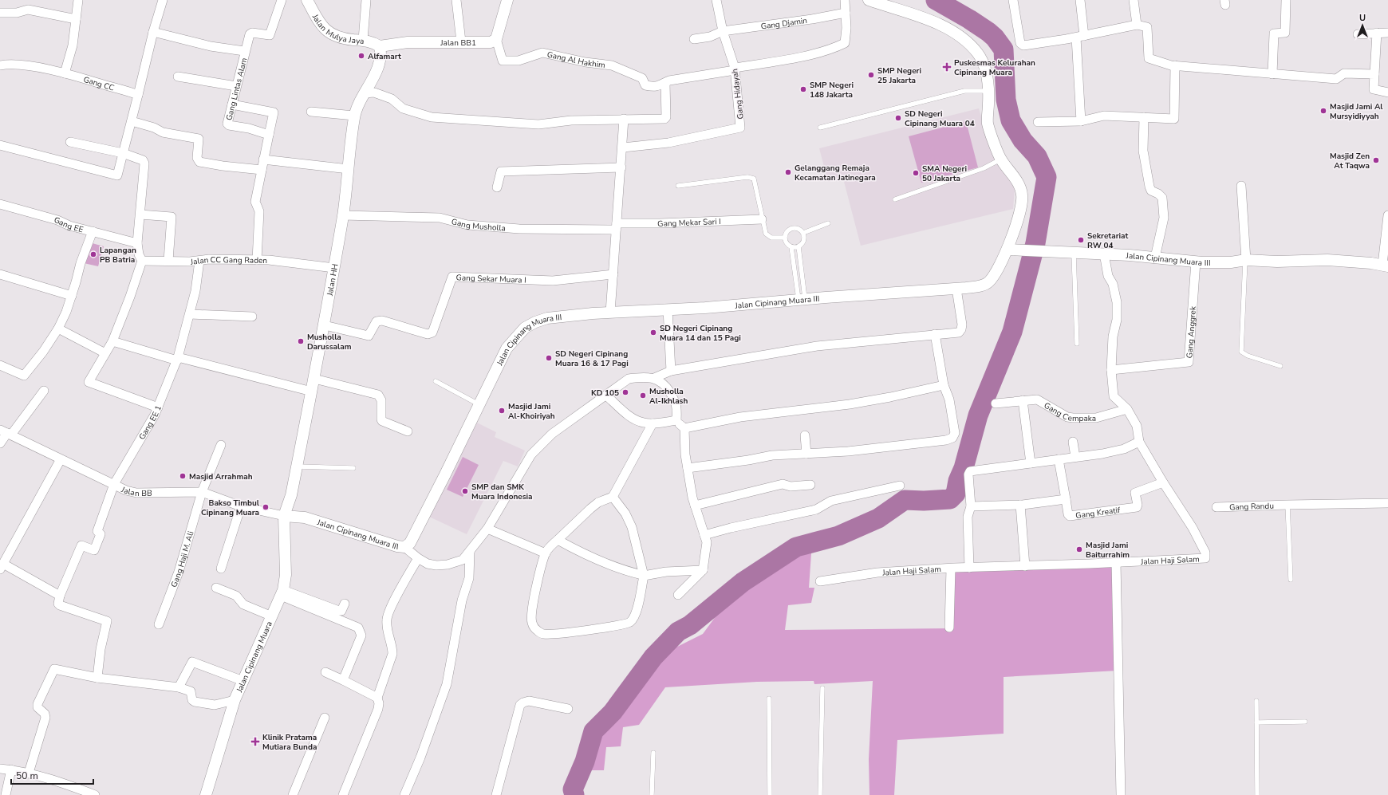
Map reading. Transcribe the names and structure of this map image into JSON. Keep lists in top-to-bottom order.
{
  "streets": {
    "street": [
      "Gang Djamin",
      "Jalan Mulya Jaya",
      "Jalan BB1",
      "Gang Al Hakhim",
      "Gang CC",
      "Gang Lintas Alam",
      "Gang Hidayah",
      "Gang Mekar Sari I",
      "Gang EE",
      "Gang Musholla",
      "Jalan Cipinang Muara III",
      "Jalan CC Gang Raden",
      "Gang Sekar Muara I",
      "Jalan HH",
      "Gang Anggrek",
      "Gang Cempaka",
      "Gang EE 1",
      "Jalan BB",
      "Gang Randu",
      "Gang Kreatif",
      "Gang Haji M. Ali",
      "Jalan Haji Salam",
      "Jalan Cipinang Muara"
    ]
  },
  "crossings": [
    ["Gang Djamin", "Gang Hidayah"],
    ["Jalan Mulya Jaya", "Jalan BB1"],
    ["Jalan Mulya Jaya", "Jalan HH"],
    ["Jalan BB1", "Gang Al Hakhim"],
    ["Jalan BB1", "Jalan HH"],
    ["Gang Mekar Sari I", "Gang Musholla"],
    ["Gang Musholla", "Jalan HH"],
    ["Jalan Cipinang Muara III", "Jalan HH"],
    ["Jalan Cipinang Muara III", "Gang Anggrek"],
    ["Jalan Cipinang Muara III", "Jalan BB"],
    ["Jalan Cipinang Muara III", "Jalan Haji Salam"],
    ["Jalan Cipinang Muara III", "Jalan Cipinang Muara"],
    ["Jalan CC Gang Raden", "Jalan HH"],
    ["Jalan CC Gang Raden", "Gang EE 1"],
    ["Gang Sekar Muara I", "Jalan HH"],
    ["Jalan HH", "Jalan BB"],
    ["Jalan HH", "Jalan Cipinang Muara"],
    ["Gang Anggrek", "Jalan Haji Salam"],
    ["Gang Cempaka", "Jalan Haji Salam"],
    ["Gang EE 1", "Jalan BB"],
    ["Jalan BB", "Gang Haji M. Ali"],
    ["Jalan BB", "Jalan Cipinang Muara"],
    ["Gang Kreatif", "Jalan Haji Salam"]
  ],
  "places": {
    "other": [
      "Alfamart",
      "SMP Negeri 25 Jakarta",
      "SMP Negeri 148 Jakarta",
      "Masjid Jami Al Mursyidiyyah",
      "SD Negeri Cipinang Muara 04",
      "Masjid Zen At Taqwa",
      "Gelanggang Remaja Kecamatan Jatinegara",
      "SMA Negeri 50 Jakarta",
      "Sekretariat RW 04",
      "Lapangan PB Batria",
      "SD Negeri Cipinang Muara 14 dan 15 Pagi",
      "Musholla Darussalam",
      "SD Negeri Cipinang Muara 16 & 17 Pagi",
      "KD 105",
      "Musholla Al-Ikhlash",
      "Masjid Jami Al-Khoiriyah",
      "Masjid Arrahmah",
      "SMP dan SMK Muara Indonesia",
      "Bakso Timbul Cipinang Muara",
      "Masjid Jami Baiturrahim"
    ],
    "health": ["Puskesmas Kelurahan Cipinang Muara", "Klinik Pratama Mutiara Bunda"]
  },
  "scale_bar": "50 m",
  "north": "top"
}
